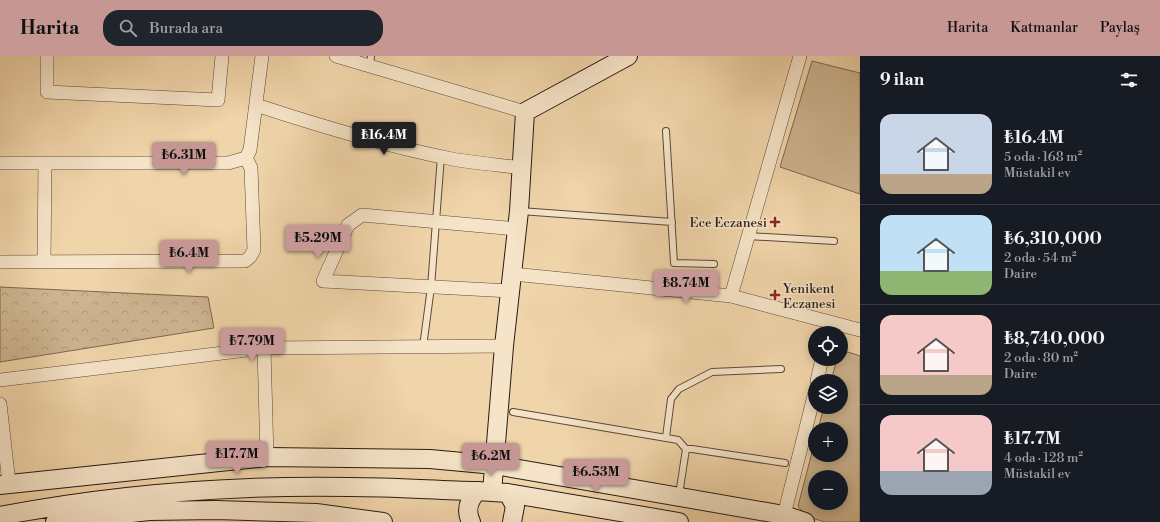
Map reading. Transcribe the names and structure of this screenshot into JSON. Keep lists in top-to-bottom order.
{
  "places": {
    "health": ["Ece Eczanesi", "Yenikent Eczanesi"]
  },
  "page": {
    "header": "Harita",
    "search": "Burada ara",
    "nav": ["Harita", "Katmanlar", "Paylaş"],
    "heading": "9 ilan",
    "list": [
      {
        "name": "₺16.4M",
        "note": "5 oda · 168 m² · Müstakil ev"
      },
      {
        "name": "₺6,310,000",
        "note": "2 oda · 54 m² · Daire"
      },
      {
        "name": "₺8,740,000",
        "note": "2 oda · 80 m² · Daire"
      },
      {
        "name": "₺17.7M",
        "note": "4 oda · 128 m² · Müstakil ev"
      }
    ],
    "price": [
      "₺16.4M",
      "₺6.31M",
      "₺5.29M",
      "₺6.4M",
      "₺8.74M",
      "₺7.79M",
      "₺17.7M",
      "₺6.2M",
      "₺6.53M"
    ],
    "map_buttons": ["+", "−"]
  }
}
